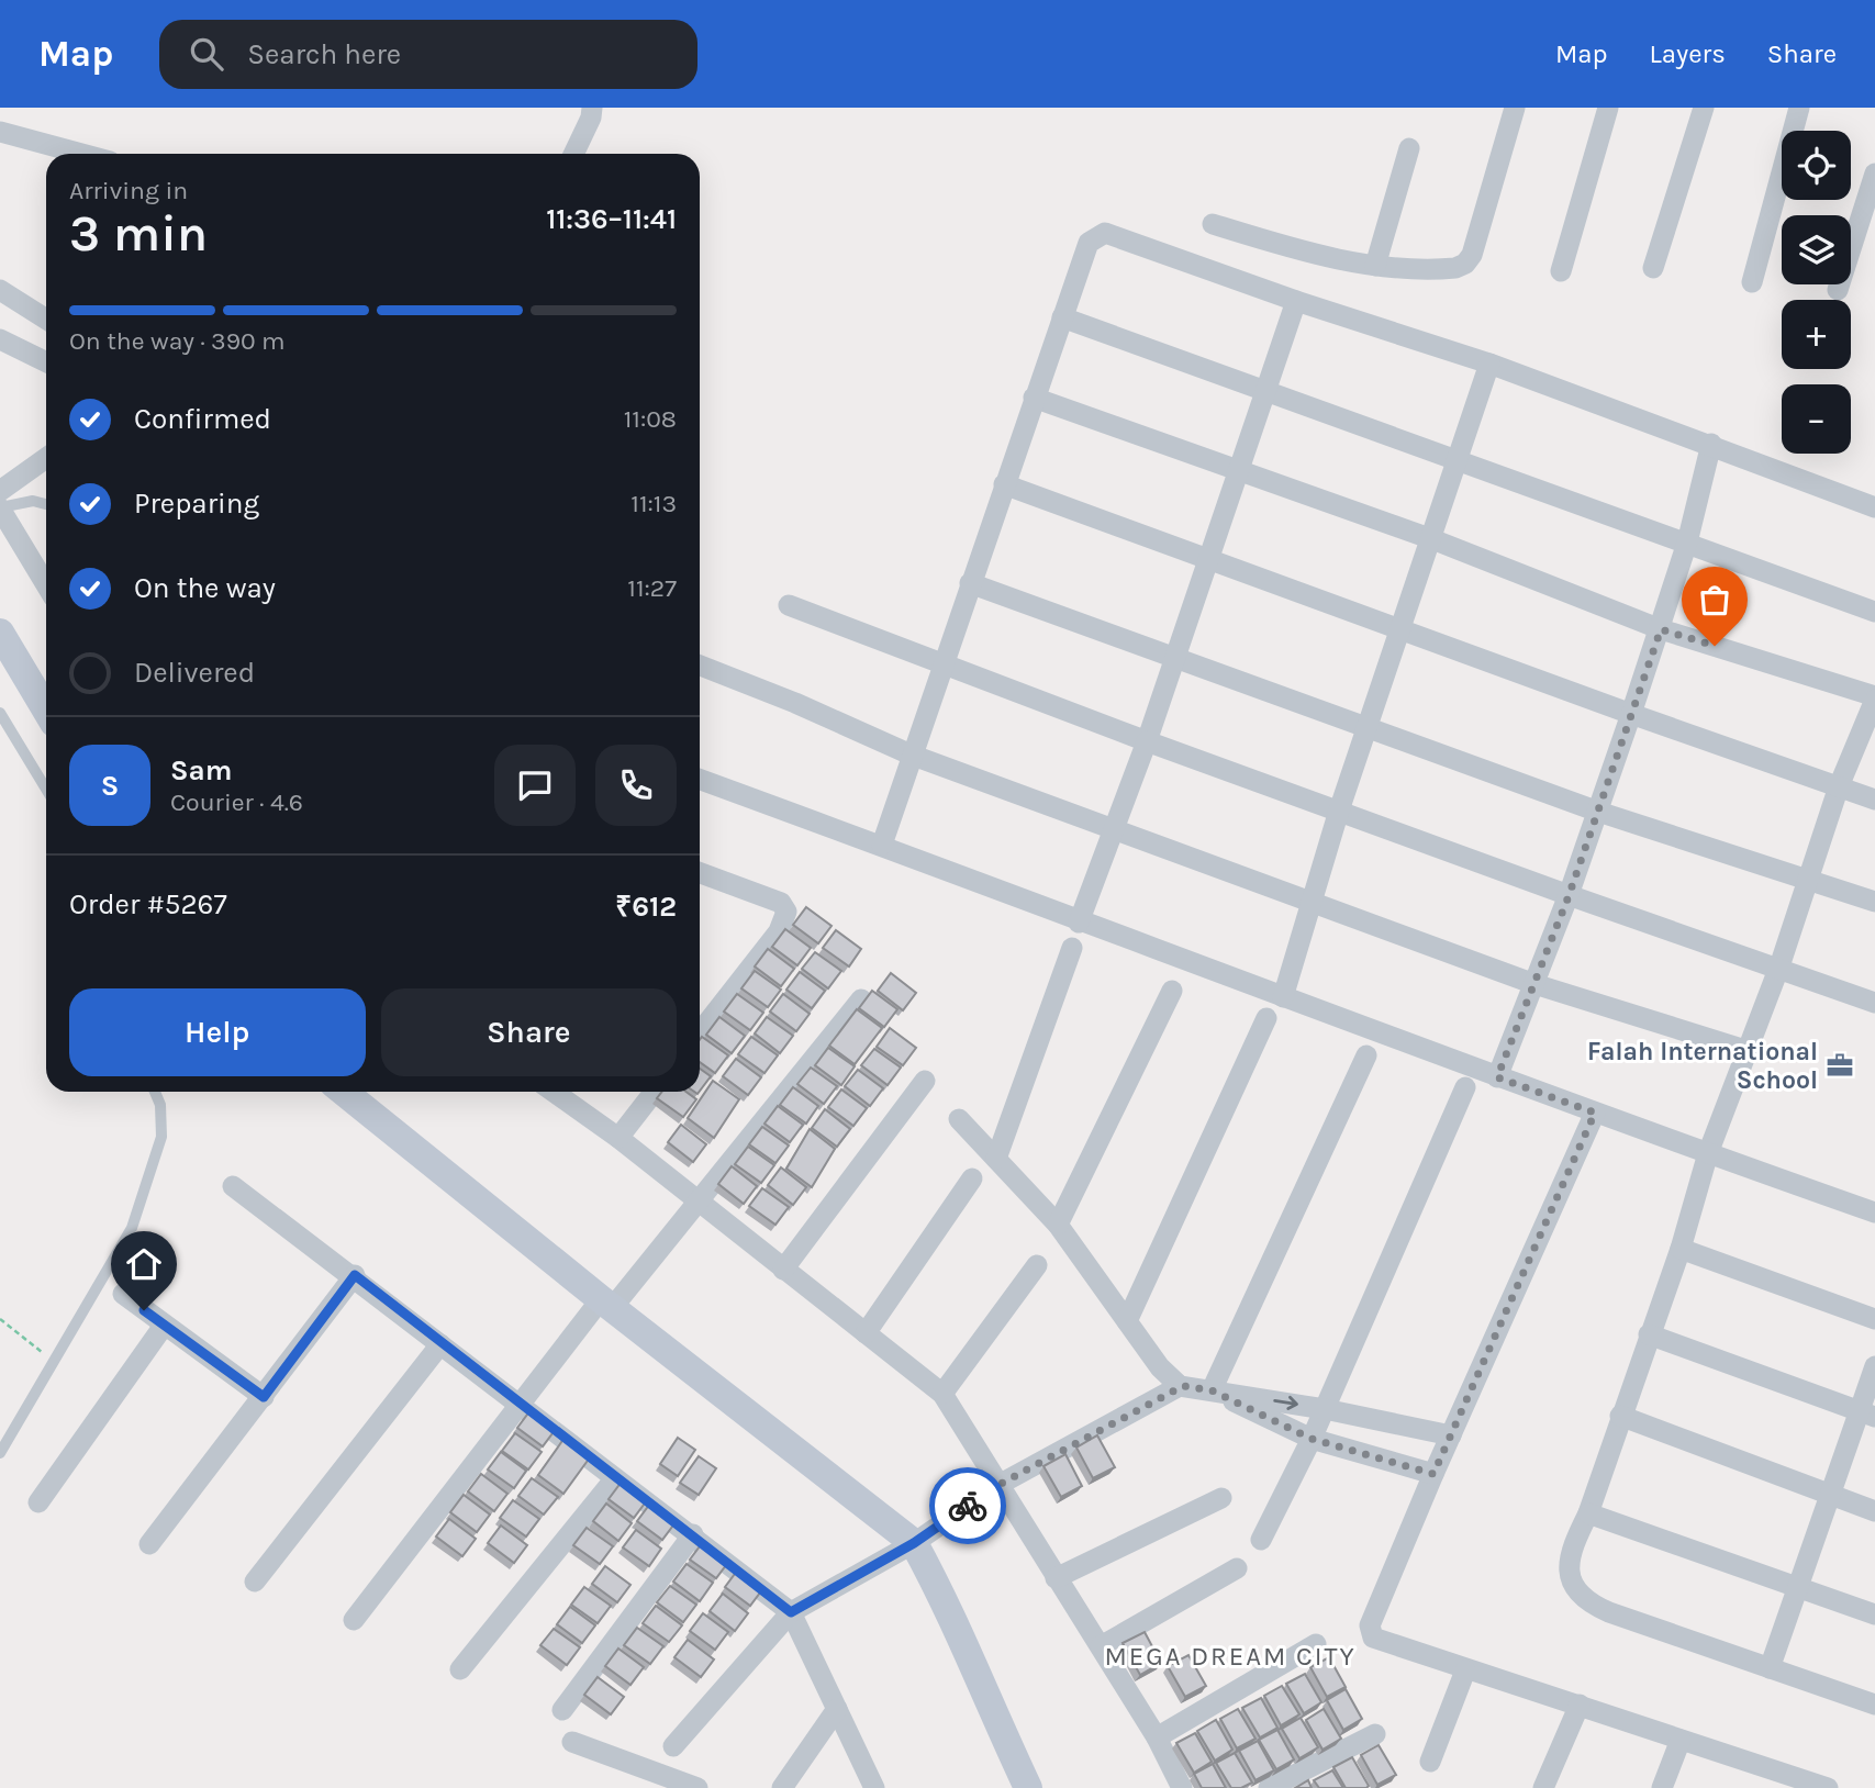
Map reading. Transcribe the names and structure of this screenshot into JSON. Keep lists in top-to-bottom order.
{
  "districts": ["MEGA DREAM CITY"],
  "places": {
    "office": ["Falah International School"]
  },
  "page": {
    "header": "Map",
    "search": "Search here",
    "nav": ["Map", "Layers", "Share"],
    "map_buttons": ["+", "−"],
    "heading": ["3 min", "Arriving in", "11:36–11:41"],
    "panel": [
      "Sam",
      "Courier · 4.6",
      "Order #5267",
      "₹612"
    ],
    "bar": "On the way · 390 m",
    "list": [
      ["Confirmed", "11:08"],
      ["Preparing", "11:13"],
      ["On the way", "11:27"],
      "Delivered"
    ],
    "round": "S",
    "buttons": ["Help", "Share"]
  }
}
